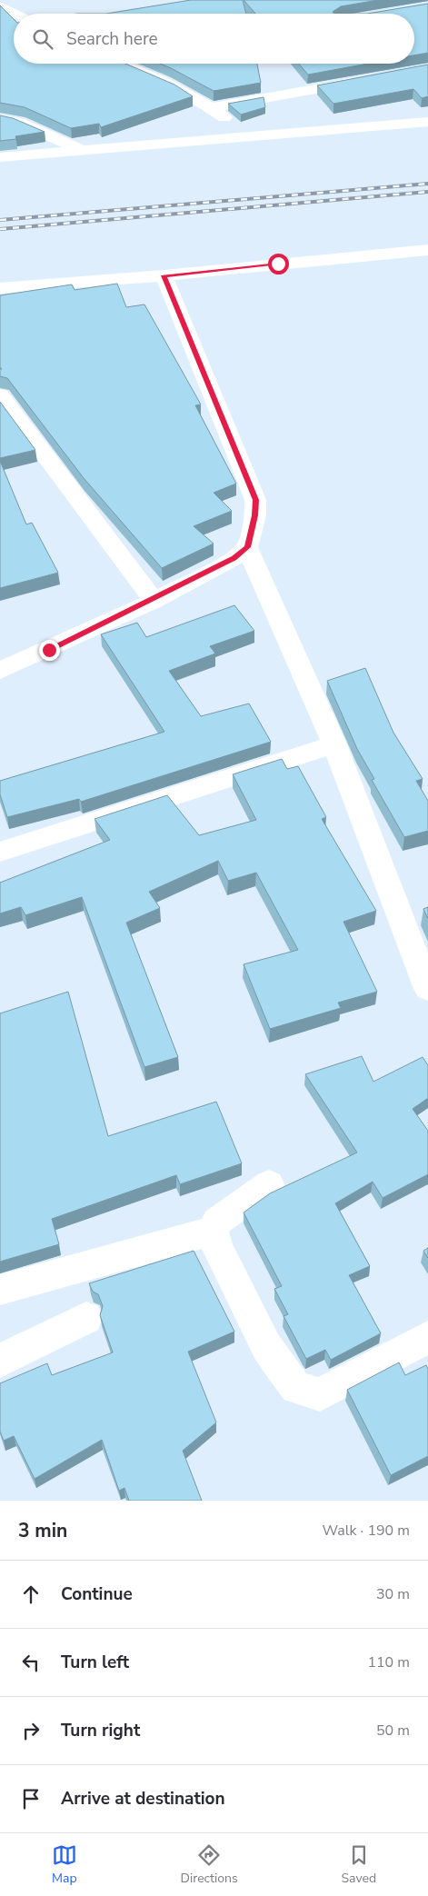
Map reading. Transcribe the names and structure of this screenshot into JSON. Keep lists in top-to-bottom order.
{
  "page": {
    "search": "Search here",
    "heading": ["3 min", "Walk · 190 m"],
    "list": [
      ["Continue", "30 m"],
      ["Turn left", "110 m"],
      ["Turn right", "50 m"],
      "Arrive at destination"
    ],
    "nav": ["Map", "Directions", "Saved"]
  }
}
